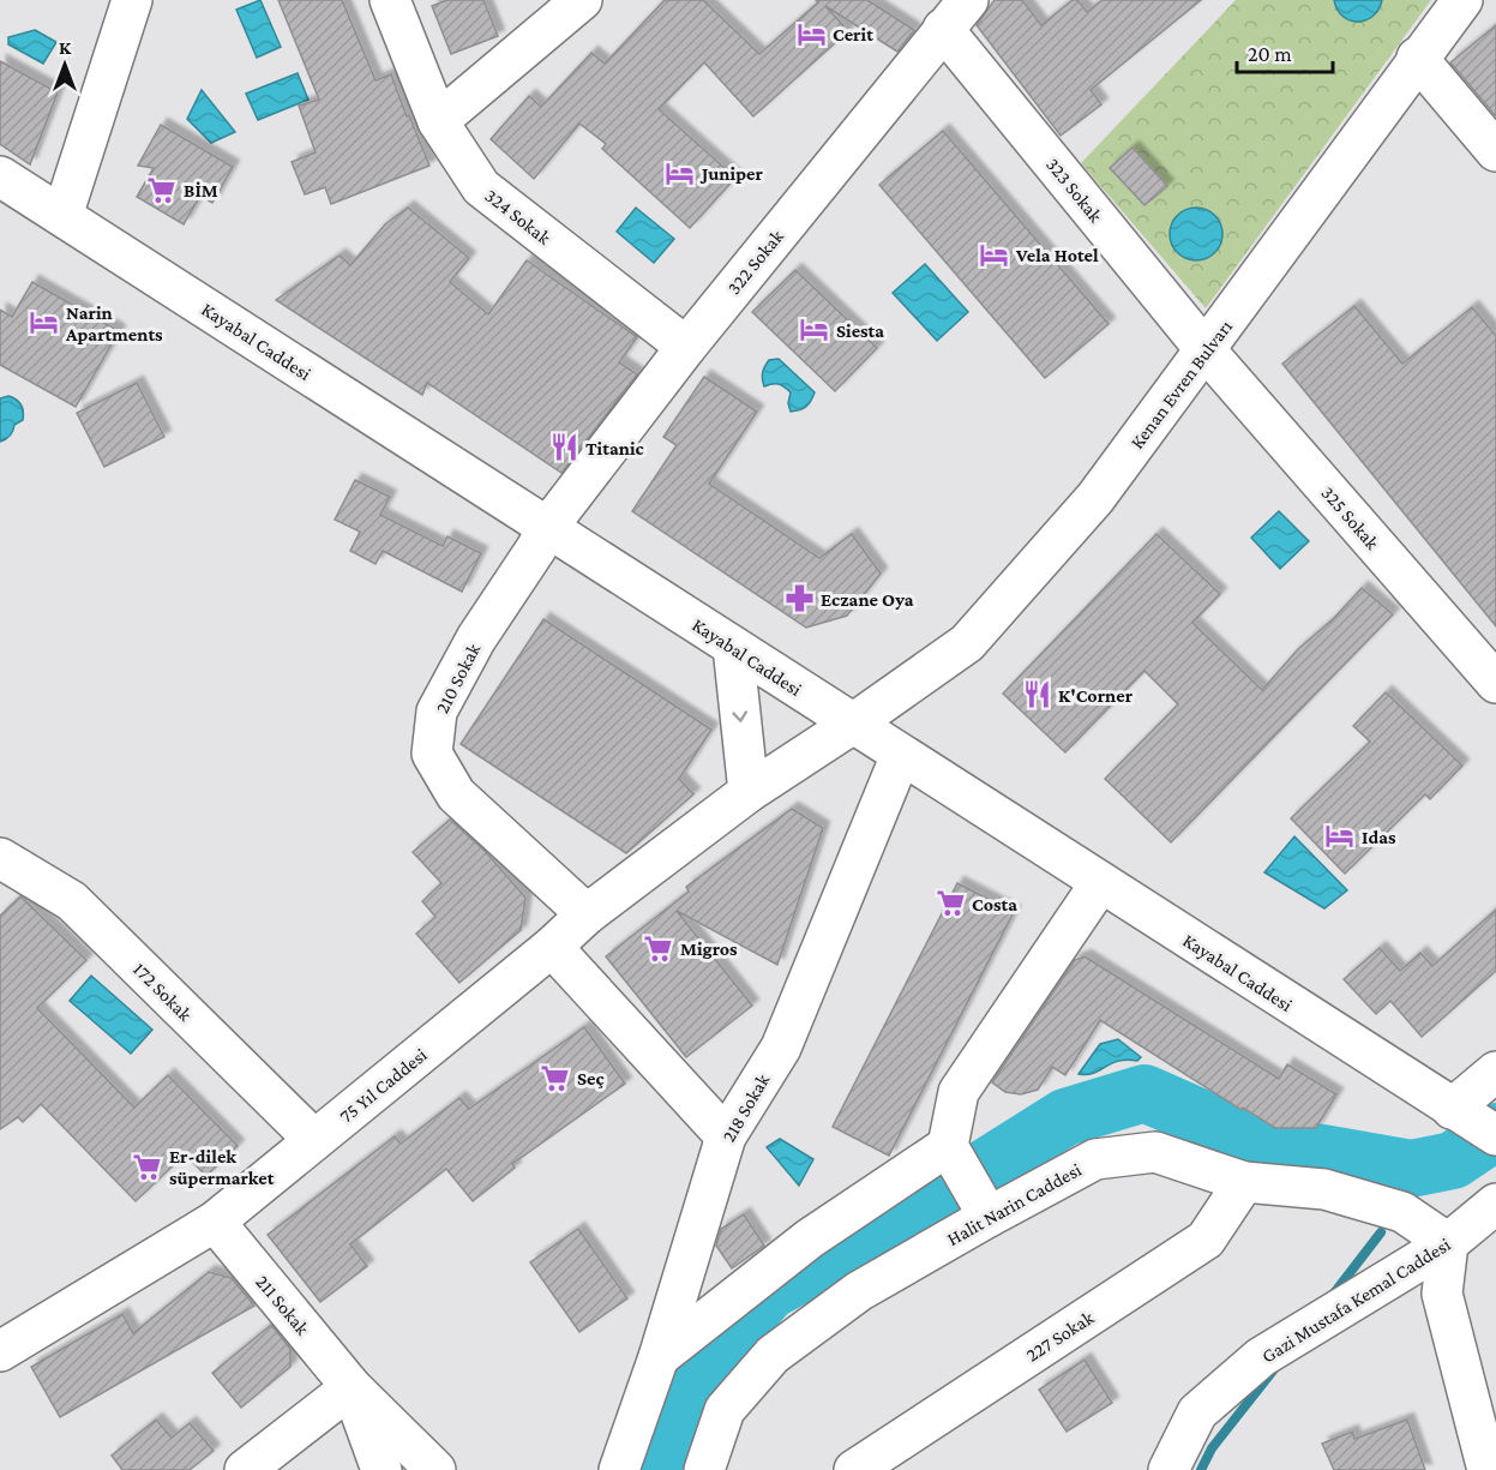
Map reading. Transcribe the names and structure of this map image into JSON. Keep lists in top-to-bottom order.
{
  "streets": {
    "street": [
      "323 Sokak",
      "324 Sokak",
      "322 Sokak",
      "Kayabal Caddesi",
      "Kenan Evren Bulvarı",
      "325 Sokak",
      "210 Sokak",
      "172 Sokak",
      "75 Yıl Caddesi",
      "218 Sokak",
      "Halit Narin Caddesi",
      "Gazi Mustafa Kemal Caddesi",
      "211 Sokak",
      "227 Sokak"
    ]
  },
  "crossings": [
    ["323 Sokak", "322 Sokak"],
    ["323 Sokak", "Kenan Evren Bulvarı"],
    ["323 Sokak", "325 Sokak"],
    ["324 Sokak", "322 Sokak"],
    ["322 Sokak", "Kayabal Caddesi"],
    ["322 Sokak", "210 Sokak"],
    ["Kayabal Caddesi", "Kenan Evren Bulvarı"],
    ["Kayabal Caddesi", "210 Sokak"],
    ["Kayabal Caddesi", "75 Yıl Caddesi"],
    ["Kayabal Caddesi", "218 Sokak"],
    ["Kenan Evren Bulvarı", "325 Sokak"],
    ["Kenan Evren Bulvarı", "75 Yıl Caddesi"],
    ["210 Sokak", "75 Yıl Caddesi"],
    ["172 Sokak", "75 Yıl Caddesi"],
    ["75 Yıl Caddesi", "211 Sokak"],
    ["Halit Narin Caddesi", "Gazi Mustafa Kemal Caddesi"],
    ["Halit Narin Caddesi", "227 Sokak"]
  ],
  "places": {
    "hotel": [
      "Cerit",
      "Juniper",
      "Vela Hotel",
      "Narin Apartments",
      "Siesta",
      "Idas"
    ],
    "supermarket": [
      "BİM",
      "Costa",
      "Migros",
      "Seç",
      "Er-dilek süpermarket"
    ],
    "restaurant": ["Titanic", "K'Corner"],
    "pharmacy": ["Eczane Oya"]
  },
  "scale_bar": "20 m",
  "north": "top"
}
